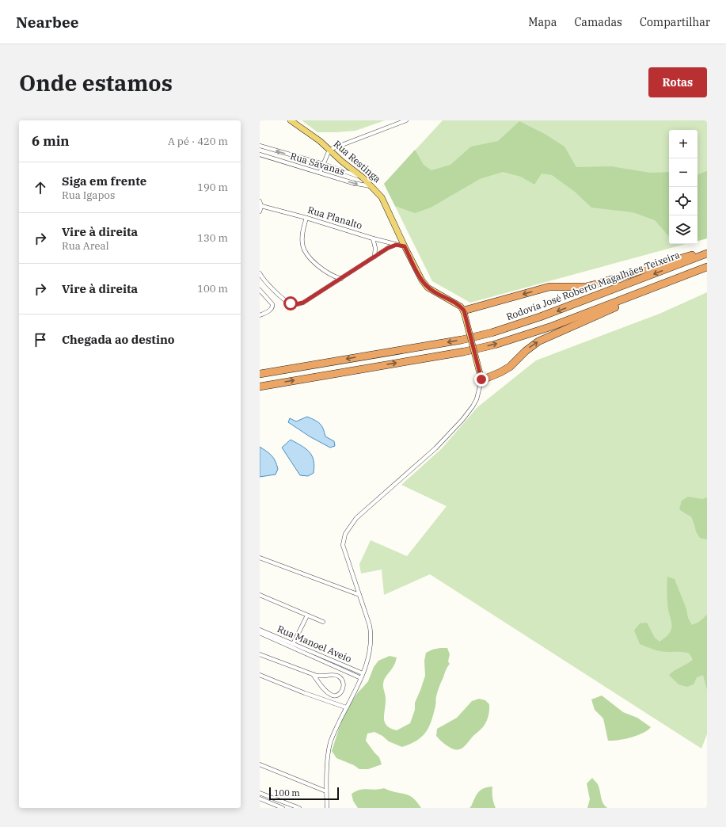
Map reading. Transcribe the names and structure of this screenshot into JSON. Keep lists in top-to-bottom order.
{
  "streets": {
    "highway": ["Rodovia José Roberto Magalhães Teixeira"],
    "main road": ["Rua Restinga"],
    "street": ["Rua Savanas", "Rua Planalto", "Rua Manoel Aveio"]
  },
  "crossings": [
    ["Rua Restinga", "Rua Savanas"],
    ["Rua Restinga", "Rua Planalto"]
  ],
  "scale_bar": "100 m",
  "page": {
    "header": "Nearbee",
    "nav": ["Mapa", "Camadas", "Compartilhar"],
    "buttons": "Rotas",
    "title": "Onde estamos",
    "heading": ["6 min", "A pé · 420 m"],
    "map_buttons": ["+", "−"],
    "list": [
      ["Siga em frente", "Rua Igapos", "190 m"],
      ["Vire à direita", "Rua Areal", "130 m"],
      ["Vire à direita", "100 m"],
      "Chegada ao destino"
    ],
    "scale": "100 m"
  }
}
